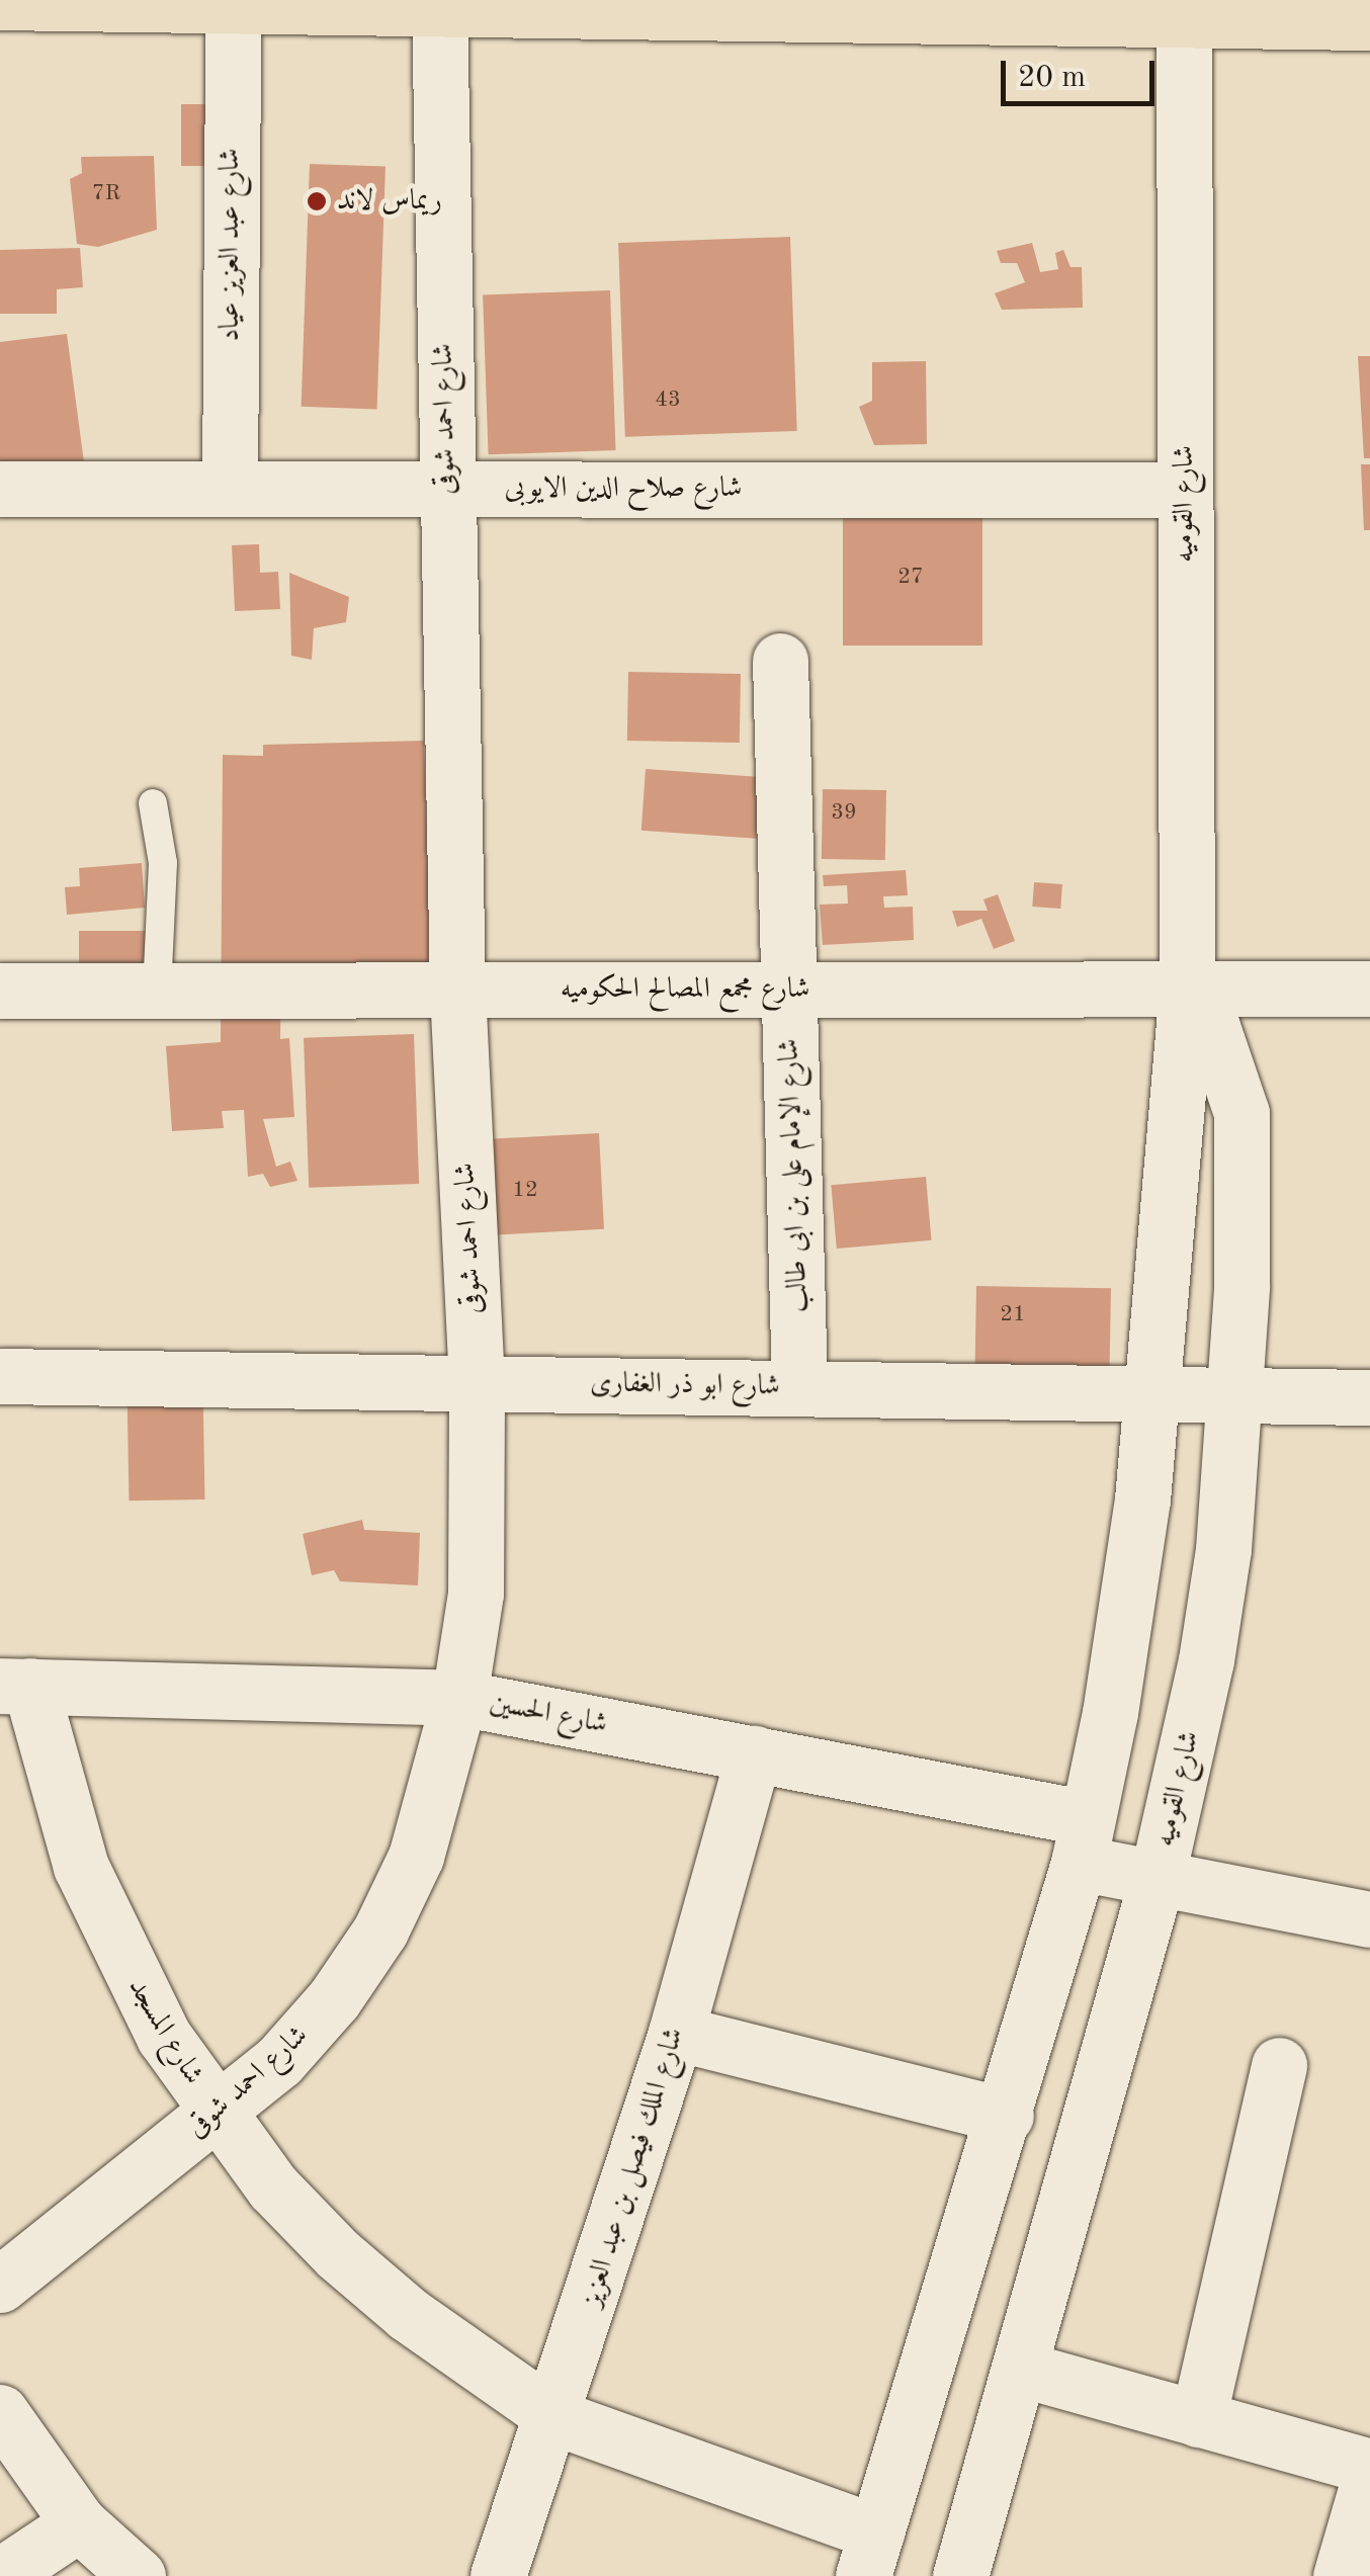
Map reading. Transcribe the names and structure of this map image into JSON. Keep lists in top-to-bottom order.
{
  "streets": {
    "street": [
      "شارع عبد العزيز عياد",
      "شارع احمد شوقى",
      "شارع صلاح الدين الايوبى",
      "شارع القوميه",
      "شارع مجمع المصالح الحكوميه",
      "شارع الإمام على بن ابى طالب",
      "شارع ابو ذر الغفارى",
      "شارع الحسين",
      "شارع المسجد",
      "شارع الملك فيصل بن عبد العزيز"
    ]
  },
  "crossings": [
    ["شارع عبد العزيز عياد", "شارع صلاح الدين الايوبى"],
    ["شارع احمد شوقى", "شارع صلاح الدين الايوبى"],
    ["شارع احمد شوقى", "شارع مجمع المصالح الحكوميه"],
    ["شارع احمد شوقى", "شارع ابو ذر الغفارى"],
    ["شارع احمد شوقى", "شارع الحسين"],
    ["شارع احمد شوقى", "شارع المسجد"],
    ["شارع صلاح الدين الايوبى", "شارع القوميه"],
    ["شارع القوميه", "شارع مجمع المصالح الحكوميه"],
    ["شارع القوميه", "شارع ابو ذر الغفارى"],
    ["شارع القوميه", "شارع الحسين"],
    ["شارع القوميه", "شارع المسجد"],
    ["شارع مجمع المصالح الحكوميه", "شارع الإمام على بن ابى طالب"],
    ["شارع الإمام على بن ابى طالب", "شارع ابو ذر الغفارى"],
    ["شارع الحسين", "شارع المسجد"],
    ["شارع الحسين", "شارع الملك فيصل بن عبد العزيز"],
    ["شارع المسجد", "شارع الملك فيصل بن عبد العزيز"]
  ],
  "places": ["ريماس لاند"],
  "house_numbers": [
    "7R",
    "43",
    "27",
    "39",
    "12",
    "21"
  ],
  "scale_bar": "20 m"
}
